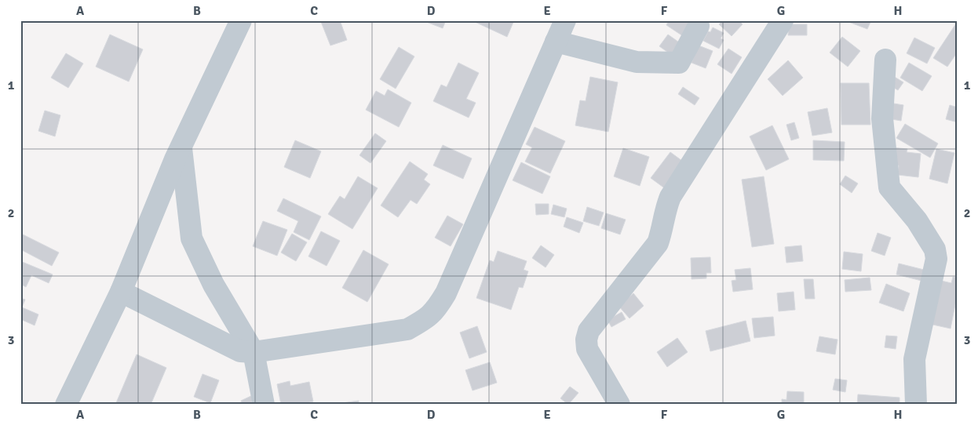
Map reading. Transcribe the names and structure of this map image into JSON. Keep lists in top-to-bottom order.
{
  "grid": {
    "columns": [
      "A",
      "B",
      "C",
      "D",
      "E",
      "F",
      "G",
      "H"
    ],
    "rows": ["1", "2", "3"]
  }
}
